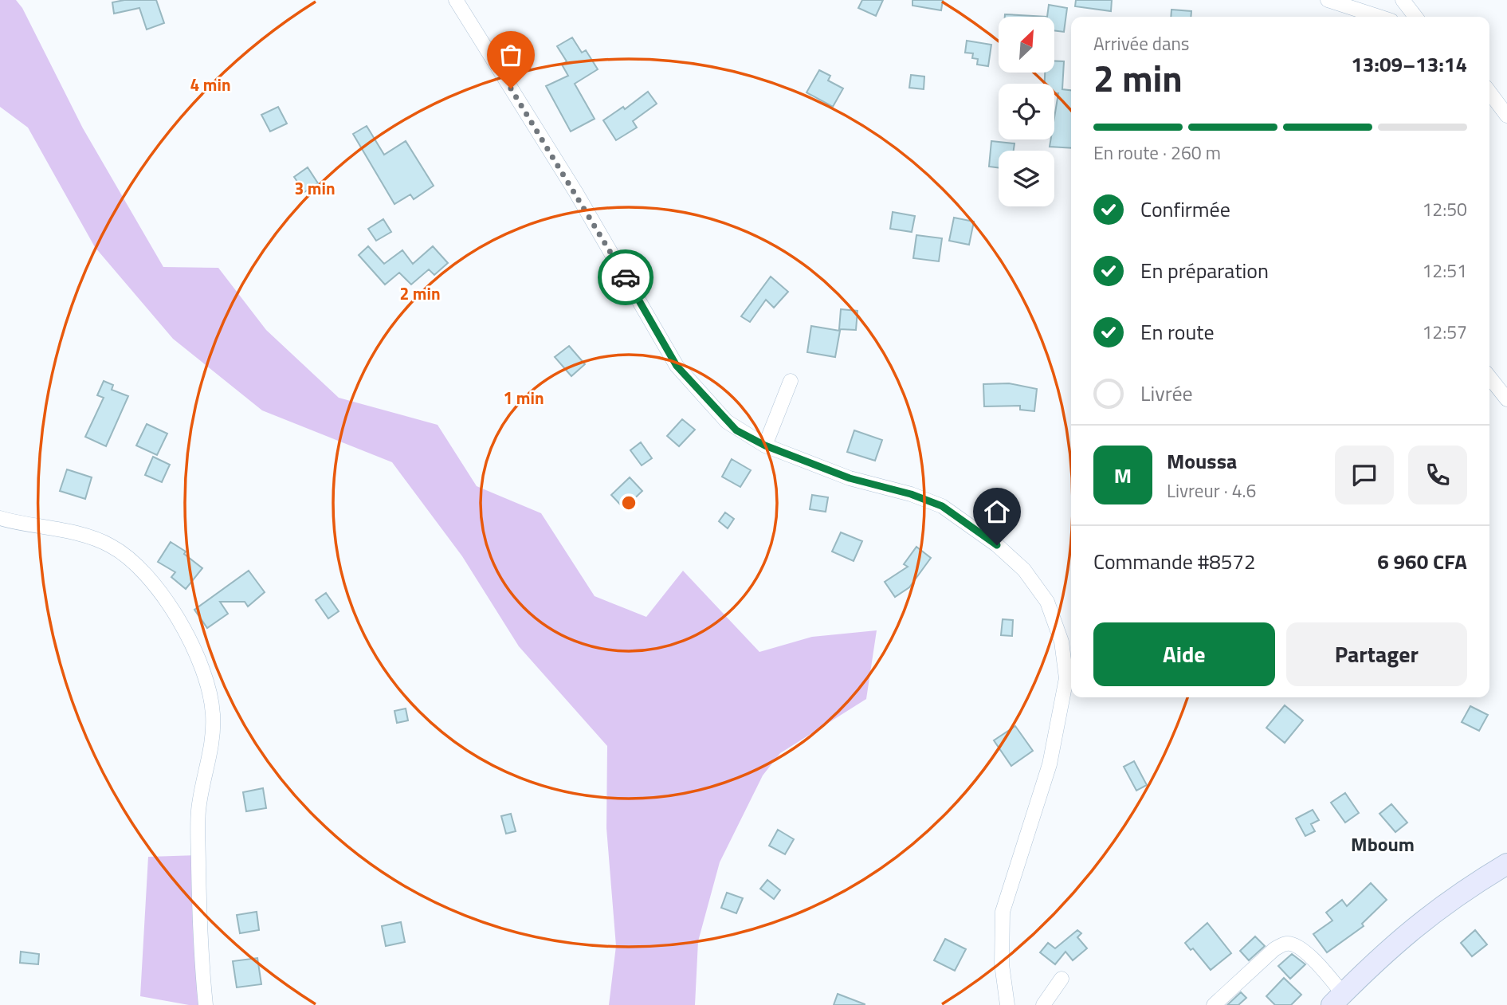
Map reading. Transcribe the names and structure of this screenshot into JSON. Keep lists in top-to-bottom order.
{
  "districts": ["Mboum"],
  "north": "top right",
  "page": {
    "heading": ["2 min", "Arrivée dans", "13:09–13:14"],
    "panel": [
      "Moussa",
      "Livreur · 4.6",
      "Commande #8572",
      "6 960 CFA"
    ],
    "bar": "En route · 260 m",
    "list": [
      ["Confirmée", "12:50"],
      ["En préparation", "12:51"],
      ["En route", "12:57"],
      "Livrée"
    ],
    "round": "M",
    "buttons": ["Aide", "Partager"]
  },
  "rings": [
    "4 min",
    "3 min",
    "2 min",
    "1 min"
  ]
}
